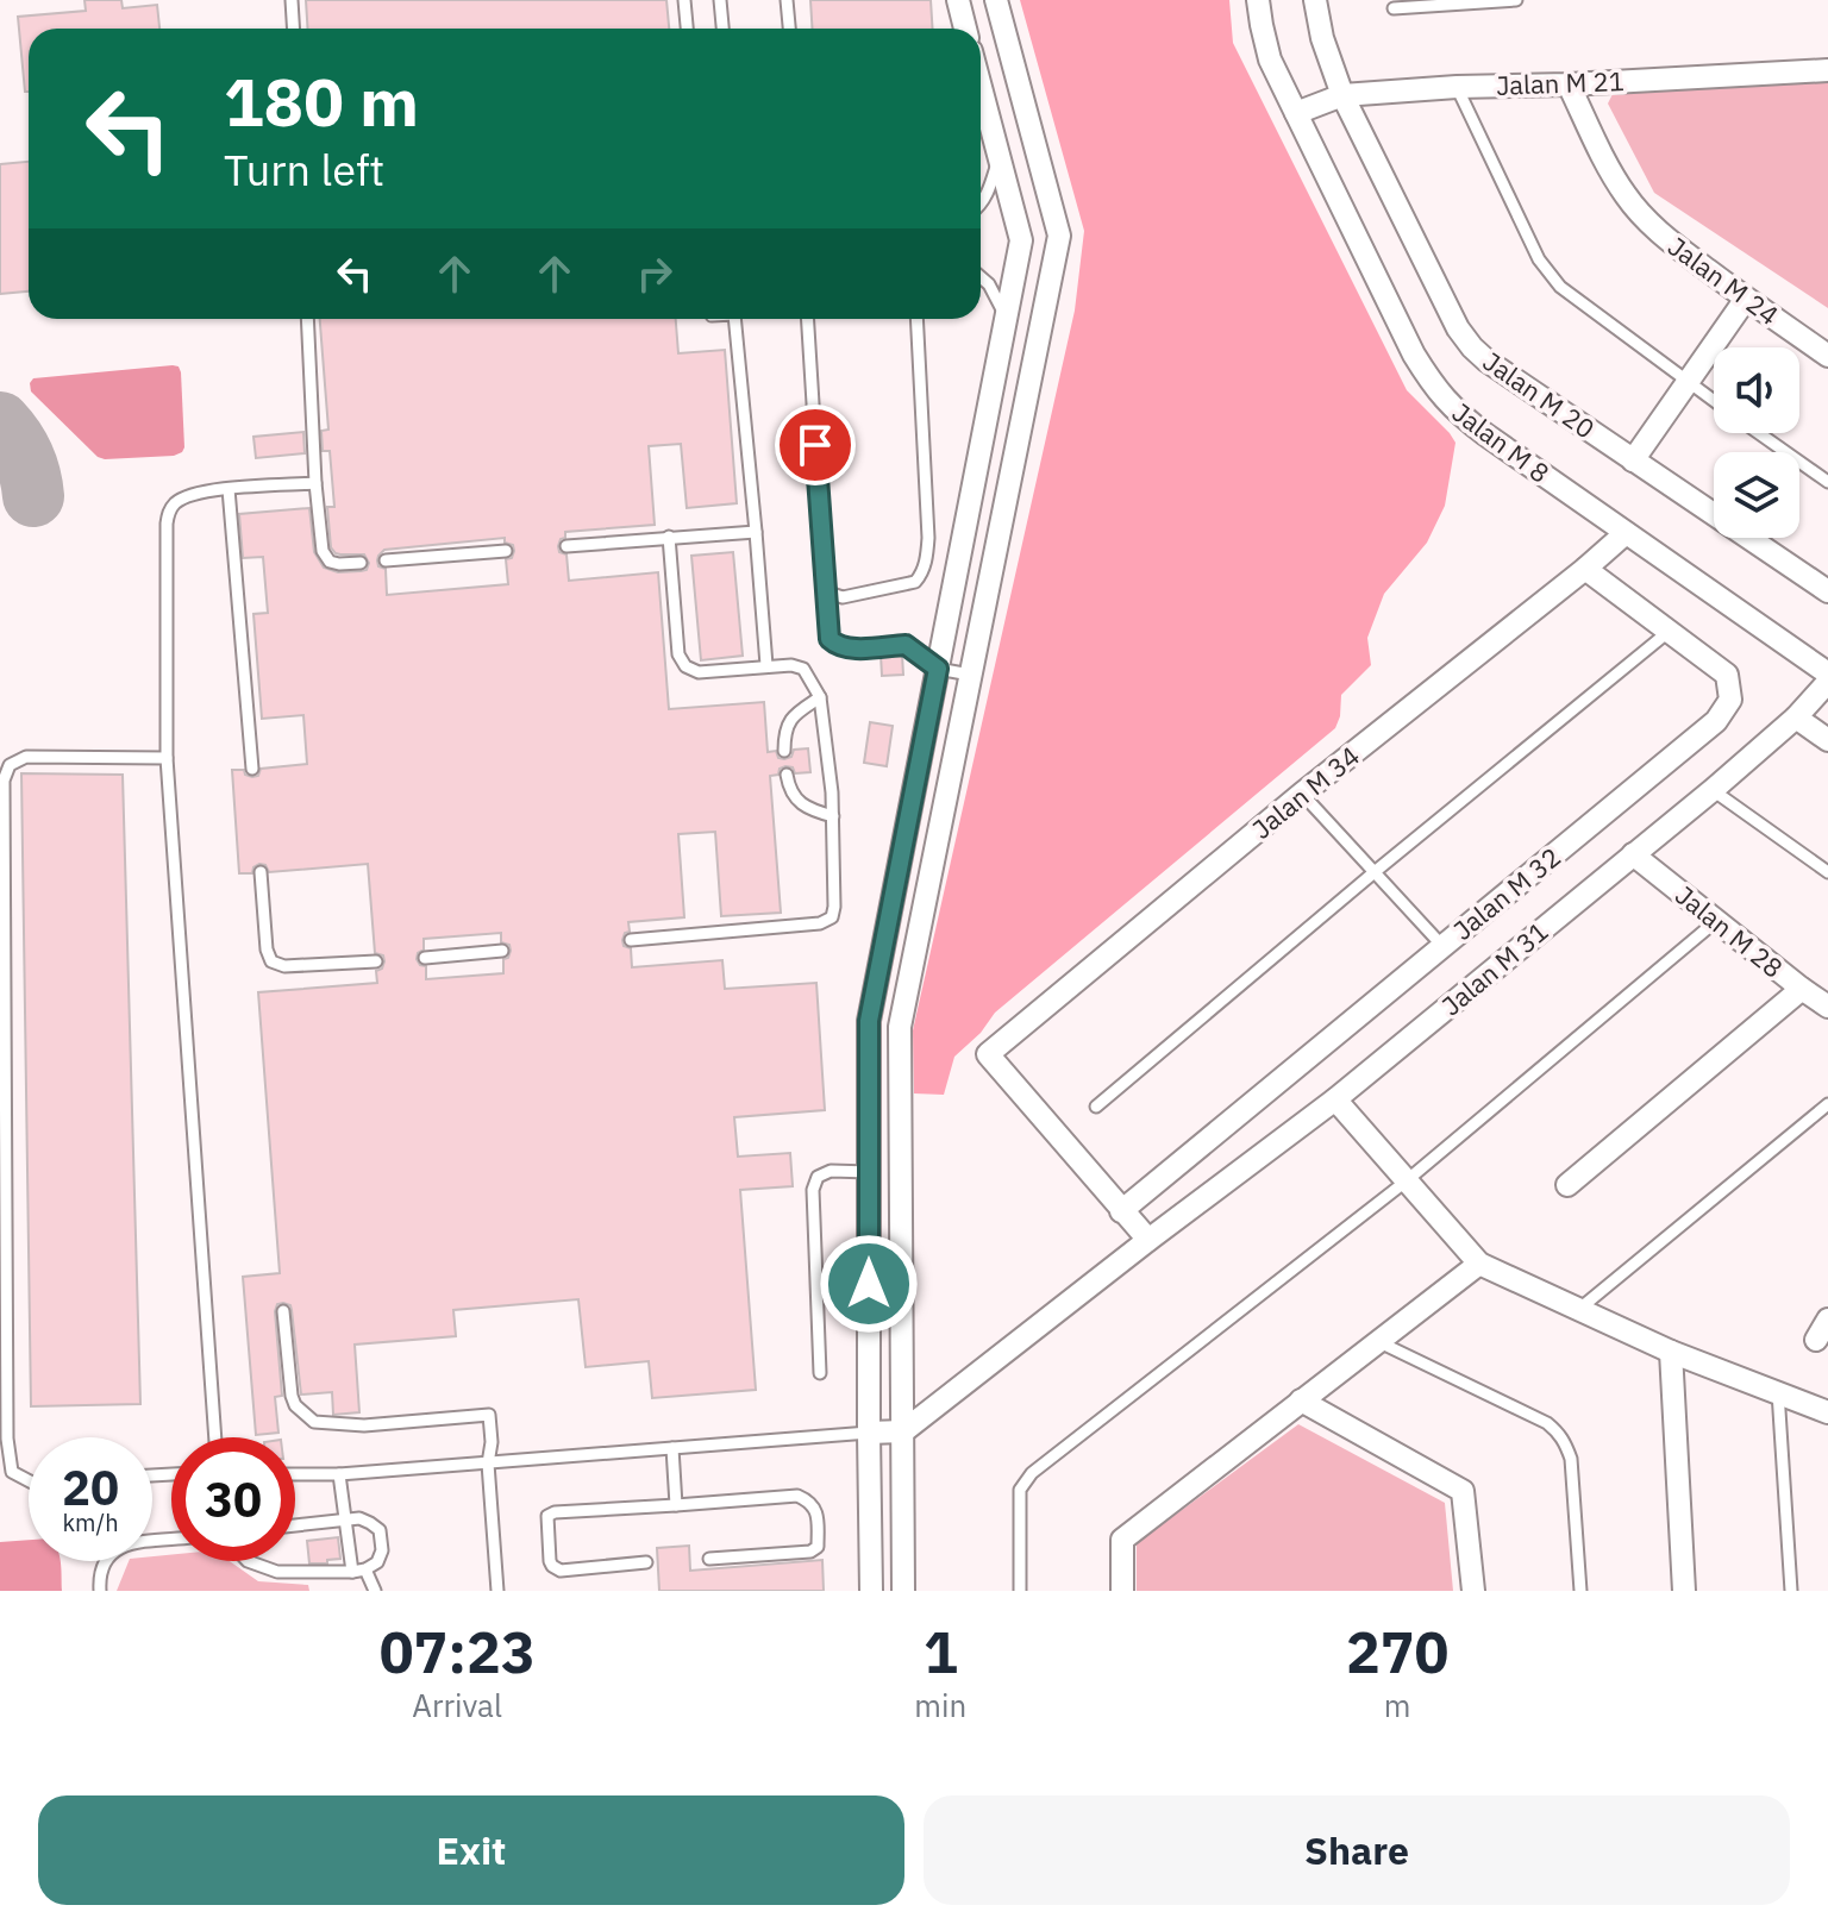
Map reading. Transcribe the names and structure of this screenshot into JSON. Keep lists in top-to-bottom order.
{
  "streets": {
    "street": [
      "Jalan M 21",
      "Jalan M 24",
      "Jalan M 20",
      "Jalan M 8",
      "Jalan M 34",
      "Jalan M 32",
      "Jalan M 28",
      "Jalan M 31"
    ]
  },
  "crossings": [
    ["Jalan M 21", "Jalan M 24"],
    ["Jalan M 21", "Jalan M 20"],
    ["Jalan M 21", "Jalan M 8"],
    ["Jalan M 8", "Jalan M 34"],
    ["Jalan M 34", "Jalan M 32"],
    ["Jalan M 28", "Jalan M 31"]
  ],
  "page": {
    "turn": ["180 m", "Turn left"],
    "speed": "20 km/h",
    "limit": "30",
    "eta": [
      "07:23",
      "Arrival",
      "1",
      "min",
      "270",
      "m"
    ],
    "buttons": ["Exit", "Share"]
  }
}
